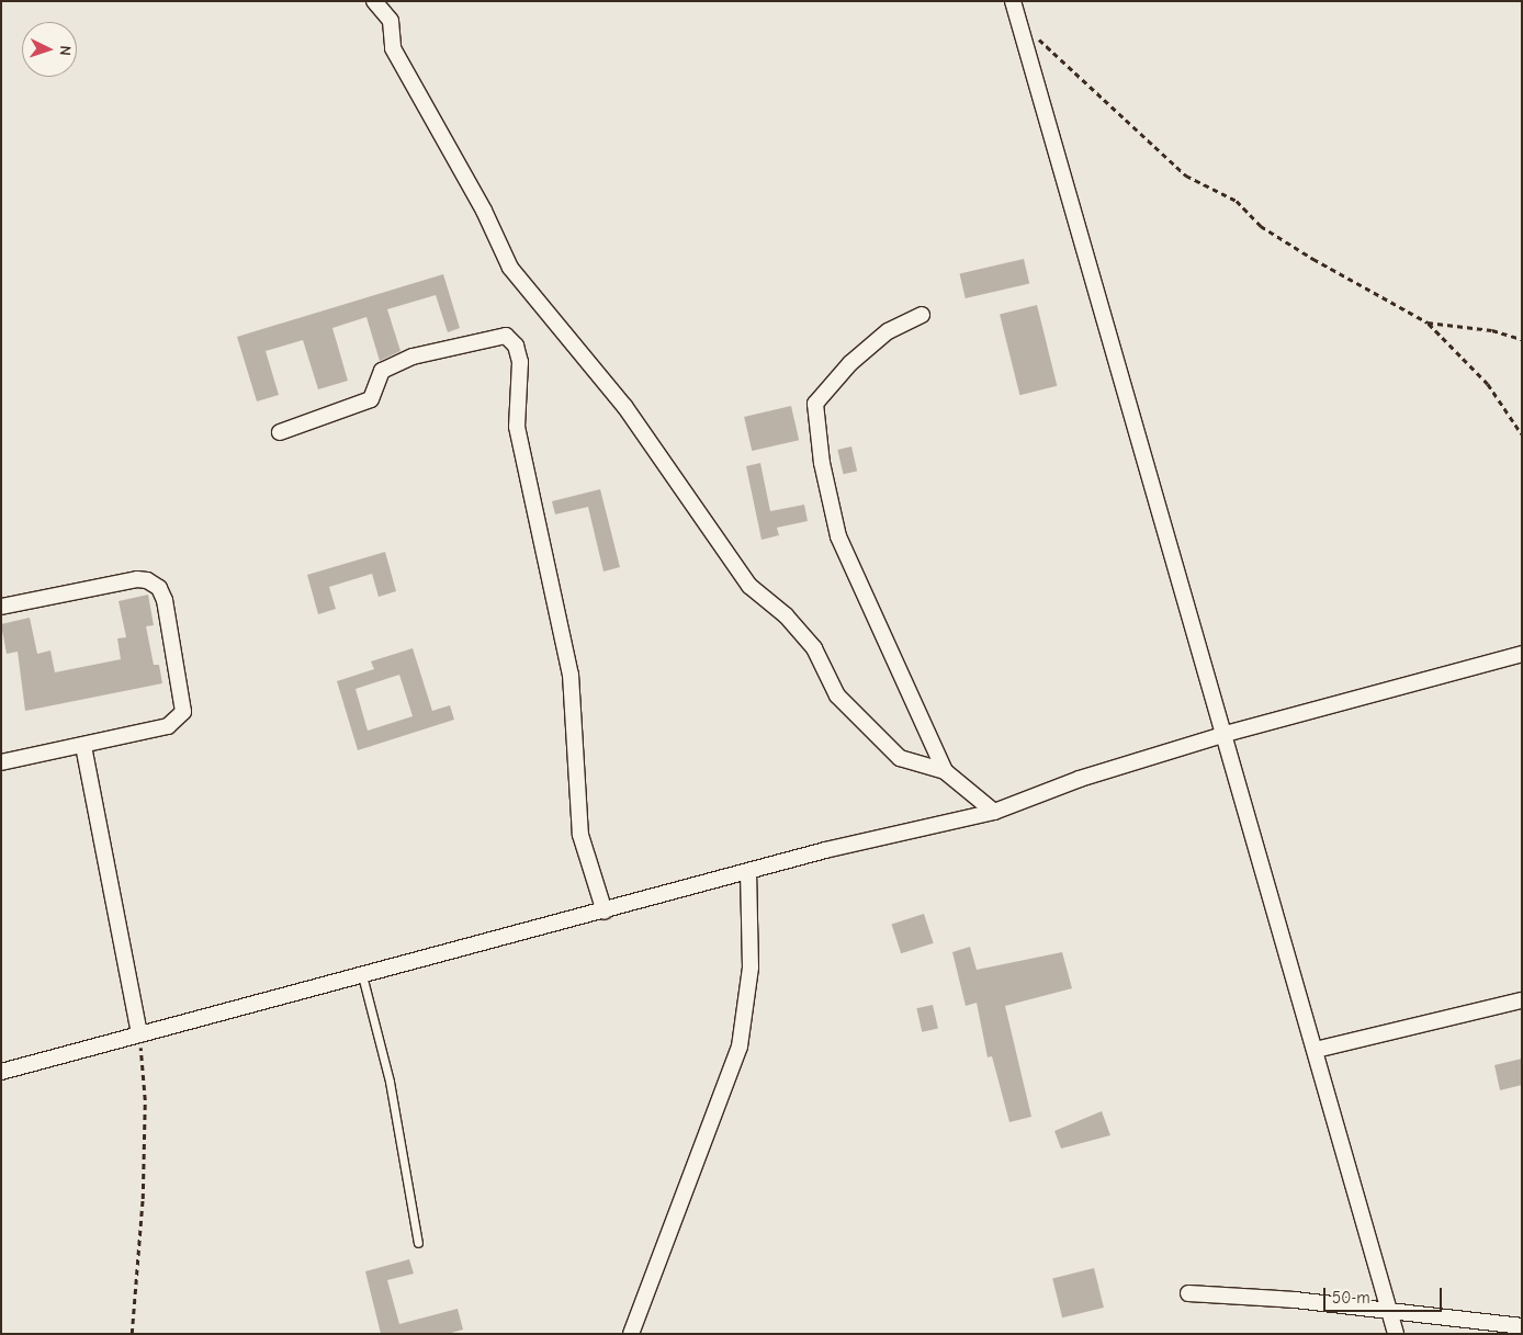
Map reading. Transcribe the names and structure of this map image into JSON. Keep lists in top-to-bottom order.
{
  "scale_bar": "50 m",
  "north": "right"
}
